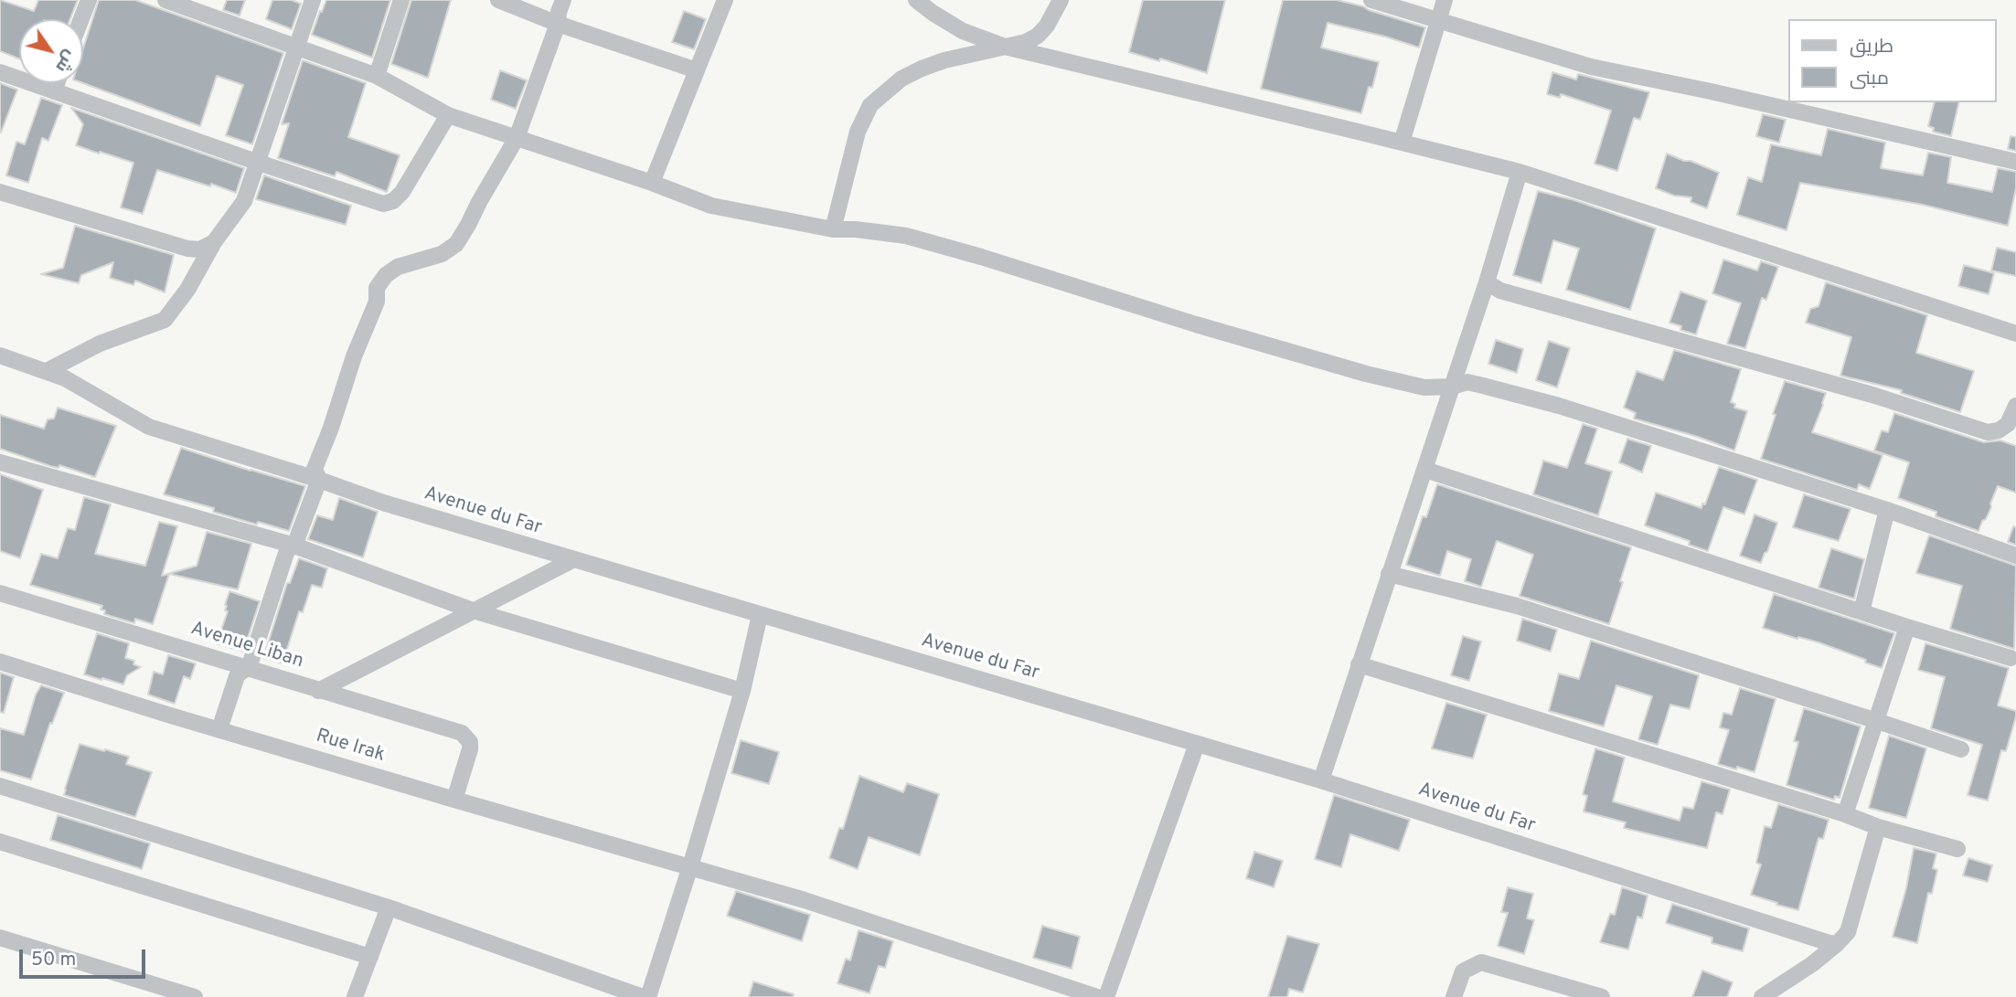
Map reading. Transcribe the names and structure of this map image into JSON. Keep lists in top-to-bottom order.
{
  "streets": {
    "street": ["Avenue du Far", "Avenue Liban", "Rue Irak"]
  },
  "crossings": [
    ["Avenue Liban", "Rue Irak"]
  ],
  "legend": ["طريق", "مبنى"],
  "scale_bar": "50 m",
  "north": "bottom right"
}
